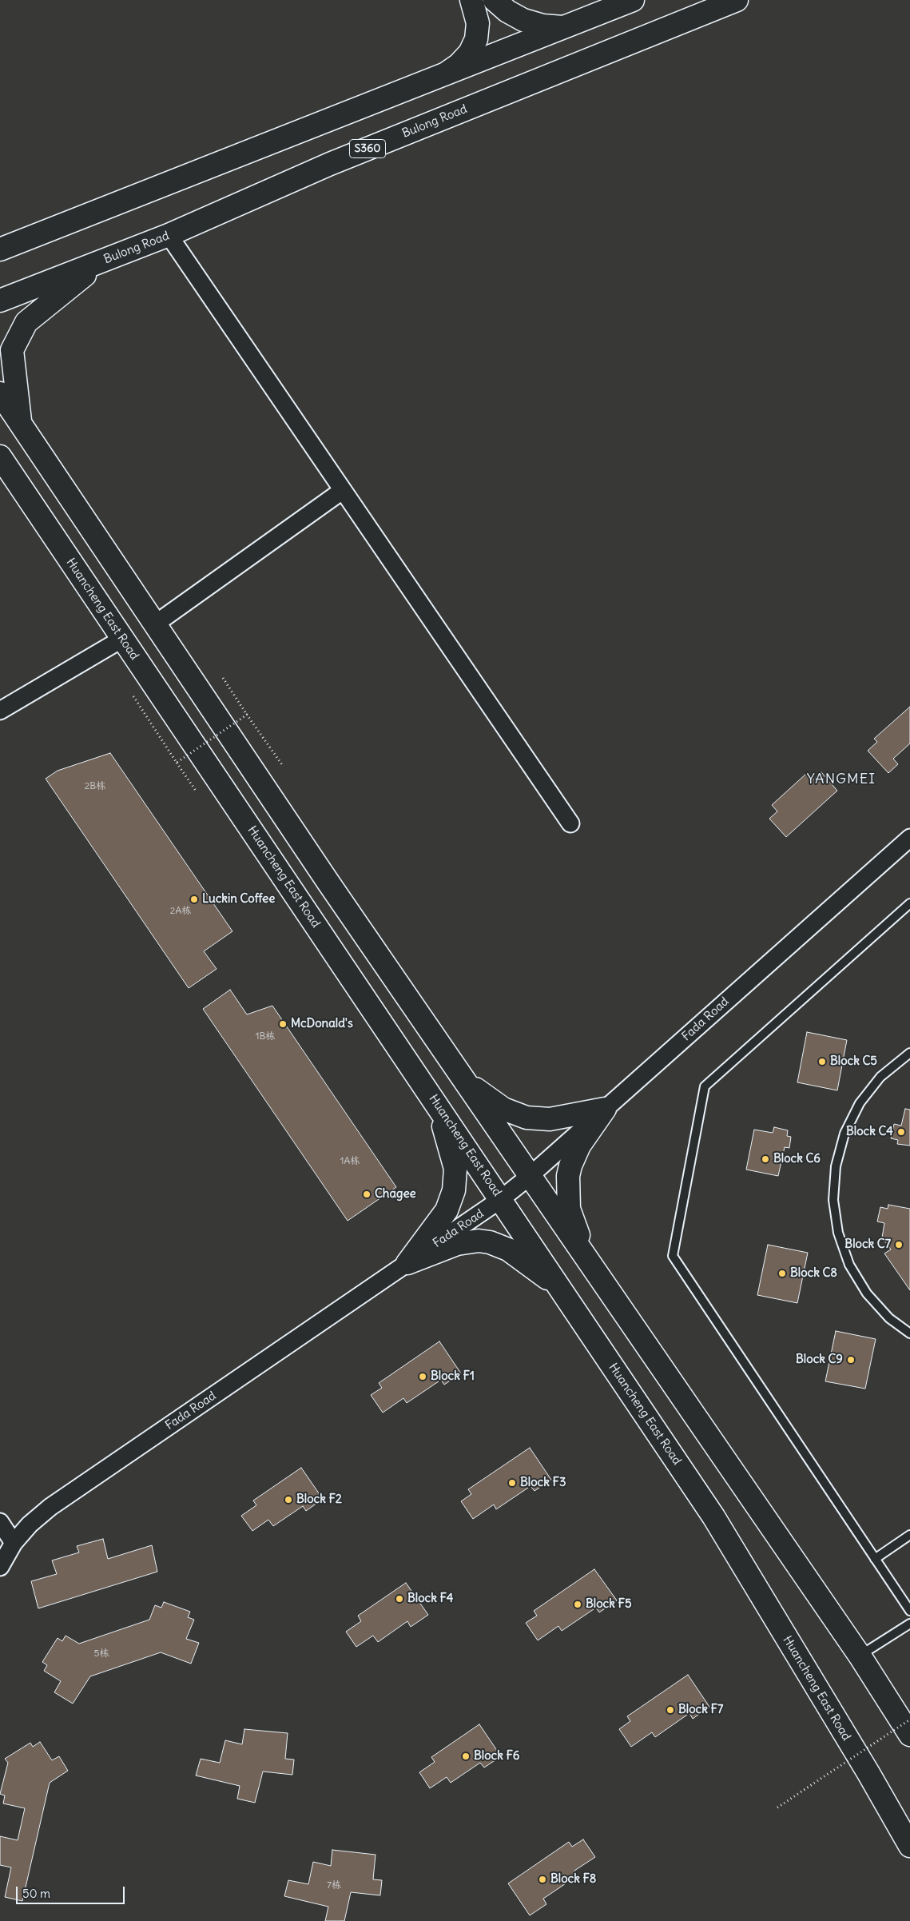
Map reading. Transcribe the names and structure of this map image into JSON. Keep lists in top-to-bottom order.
{
  "streets": {
    "main road": ["Bulong Road", "S360", "Huancheng East Road"],
    "street": ["Fada Road"]
  },
  "crossings": [
    ["Huancheng East Road", "Fada Road"]
  ],
  "districts": ["YANGMEI"],
  "places": [
    "Luckin Coffee",
    "McDonald's",
    "Block C5",
    "Block C4",
    "Block C6",
    "Chagee",
    "Block C7",
    "Block C8",
    "Block C9",
    "Block F1",
    "Block F3",
    "Block F2",
    "Block F4",
    "Block F5",
    "Block F7",
    "Block F6",
    "Block F8"
  ],
  "house_numbers": [
    "2B栋",
    "2A栋",
    "1B栋",
    "1A栋",
    "5栋",
    "7栋"
  ],
  "scale_bar": "50 m"
}
